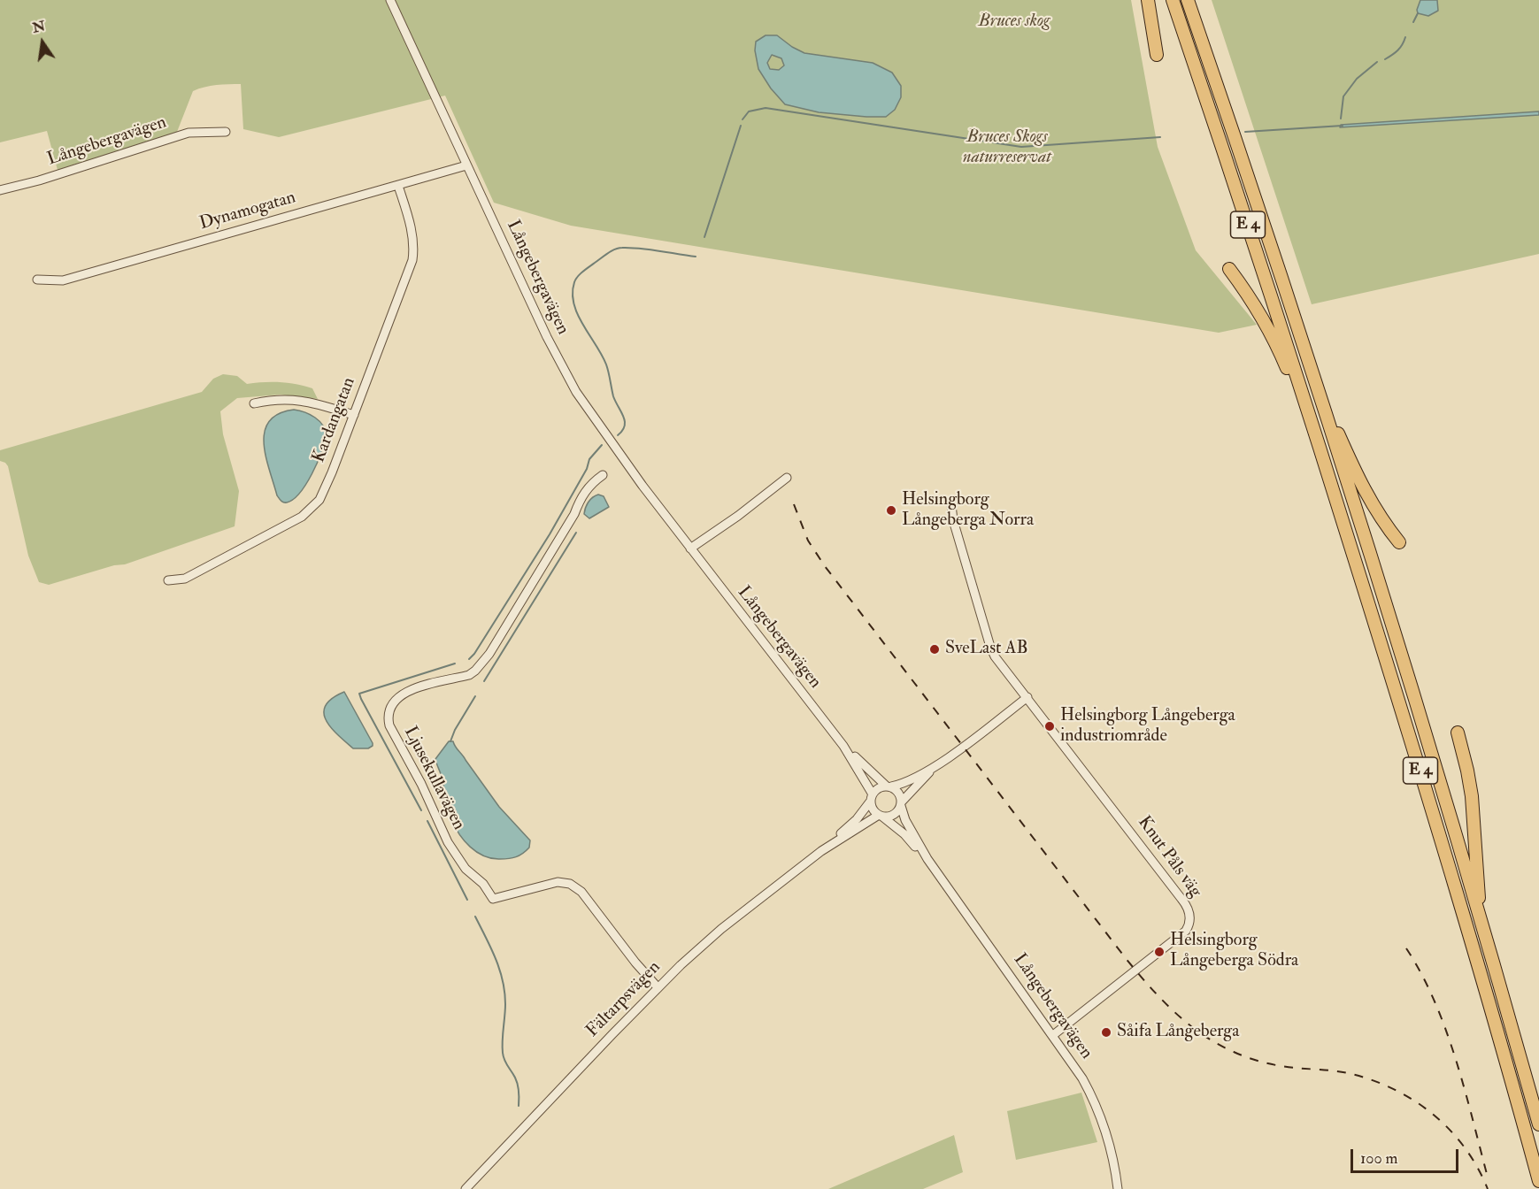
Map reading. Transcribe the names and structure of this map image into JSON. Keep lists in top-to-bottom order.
{
  "streets": {
    "highway": ["E 4"],
    "street": [
      "Långebergavägen",
      "Dynamogatan",
      "Kardangatan",
      "Ljusekullavägen",
      "Knut Påls väg",
      "Fältarpsvägen"
    ]
  },
  "crossings": [
    ["Långebergavägen", "Dynamogatan"],
    ["Långebergavägen", "Knut Påls väg"],
    ["Långebergavägen", "Fältarpsvägen"],
    ["Dynamogatan", "Kardangatan"],
    ["Ljusekullavägen", "Fältarpsvägen"]
  ],
  "parks": ["Bruces skog", "Bruces Skogs naturreservat"],
  "places": [
    "Helsingborg Långeberga Norra",
    "SveLast AB",
    "Helsingborg Långeberga industriområde",
    "Helsingborg Långeberga Södra",
    "Såifa Långeberga"
  ],
  "scale_bar": "100 m",
  "north": "top"
}
